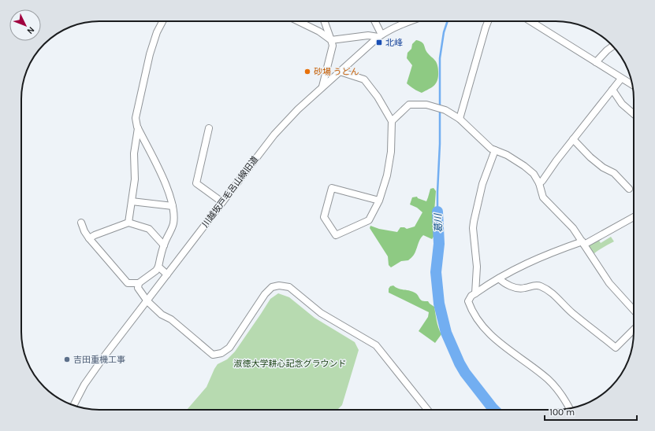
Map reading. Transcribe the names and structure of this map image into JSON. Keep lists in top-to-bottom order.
{
  "streets": {
    "street": ["川越坂戸毛呂山線旧道"]
  },
  "water": ["葛川"],
  "parks": ["淑徳大学耕心記念グラウンド"],
  "places": {
    "transit": ["北峰"],
    "other": ["砂場 うどん", "吉田重機工事"]
  },
  "scale_bar": "100 m",
  "north": "bottom right"
}
